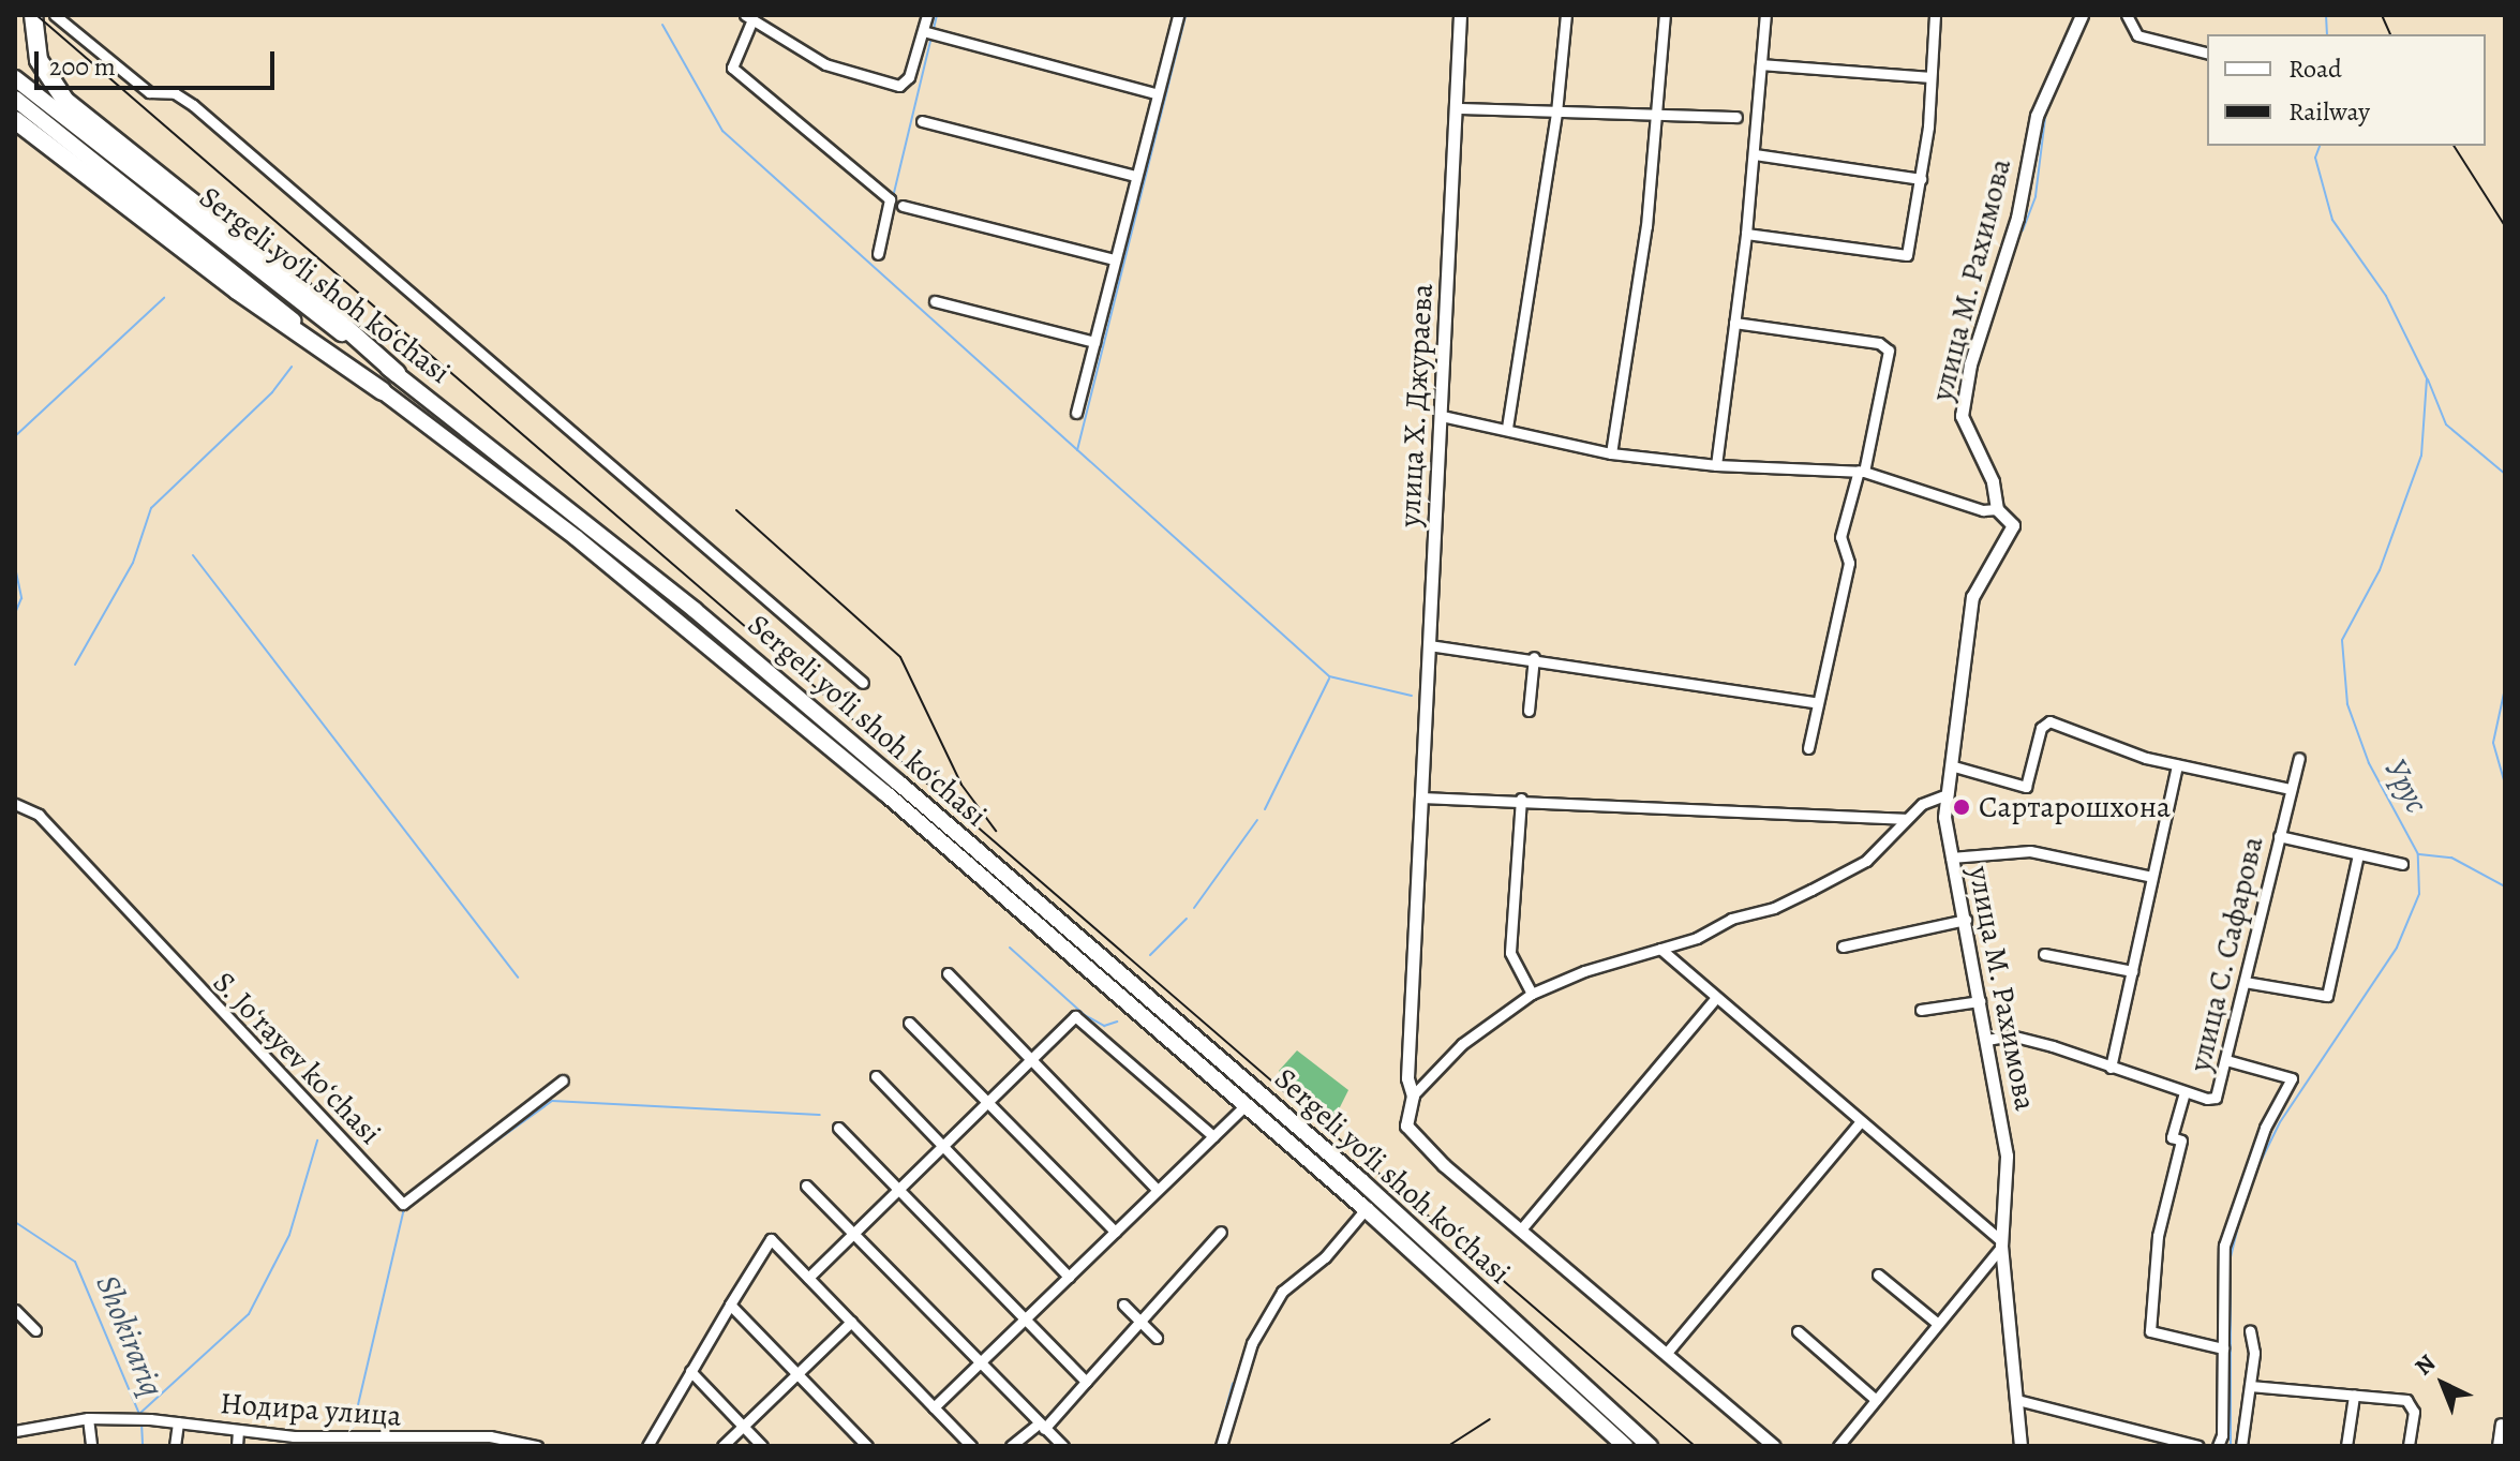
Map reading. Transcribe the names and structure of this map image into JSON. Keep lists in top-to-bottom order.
{
  "streets": {
    "main road": ["Sergeli yo‘li shoh ko‘chasi"],
    "street": [
      "улица М. Рахимова",
      "улица Х. Джураева",
      "улица С. Сафарова",
      "S. Joʻrayev koʻchasi",
      "Нодира улица"
    ]
  },
  "crossings": [
    ["улица М. Рахимова", "улица С. Сафарова"]
  ],
  "water": ["Урус", "Shokirariq"],
  "places": ["Сартарошхона"],
  "legend": ["Road", "Railway"],
  "scale_bar": "200 m",
  "north": "top left"
}
